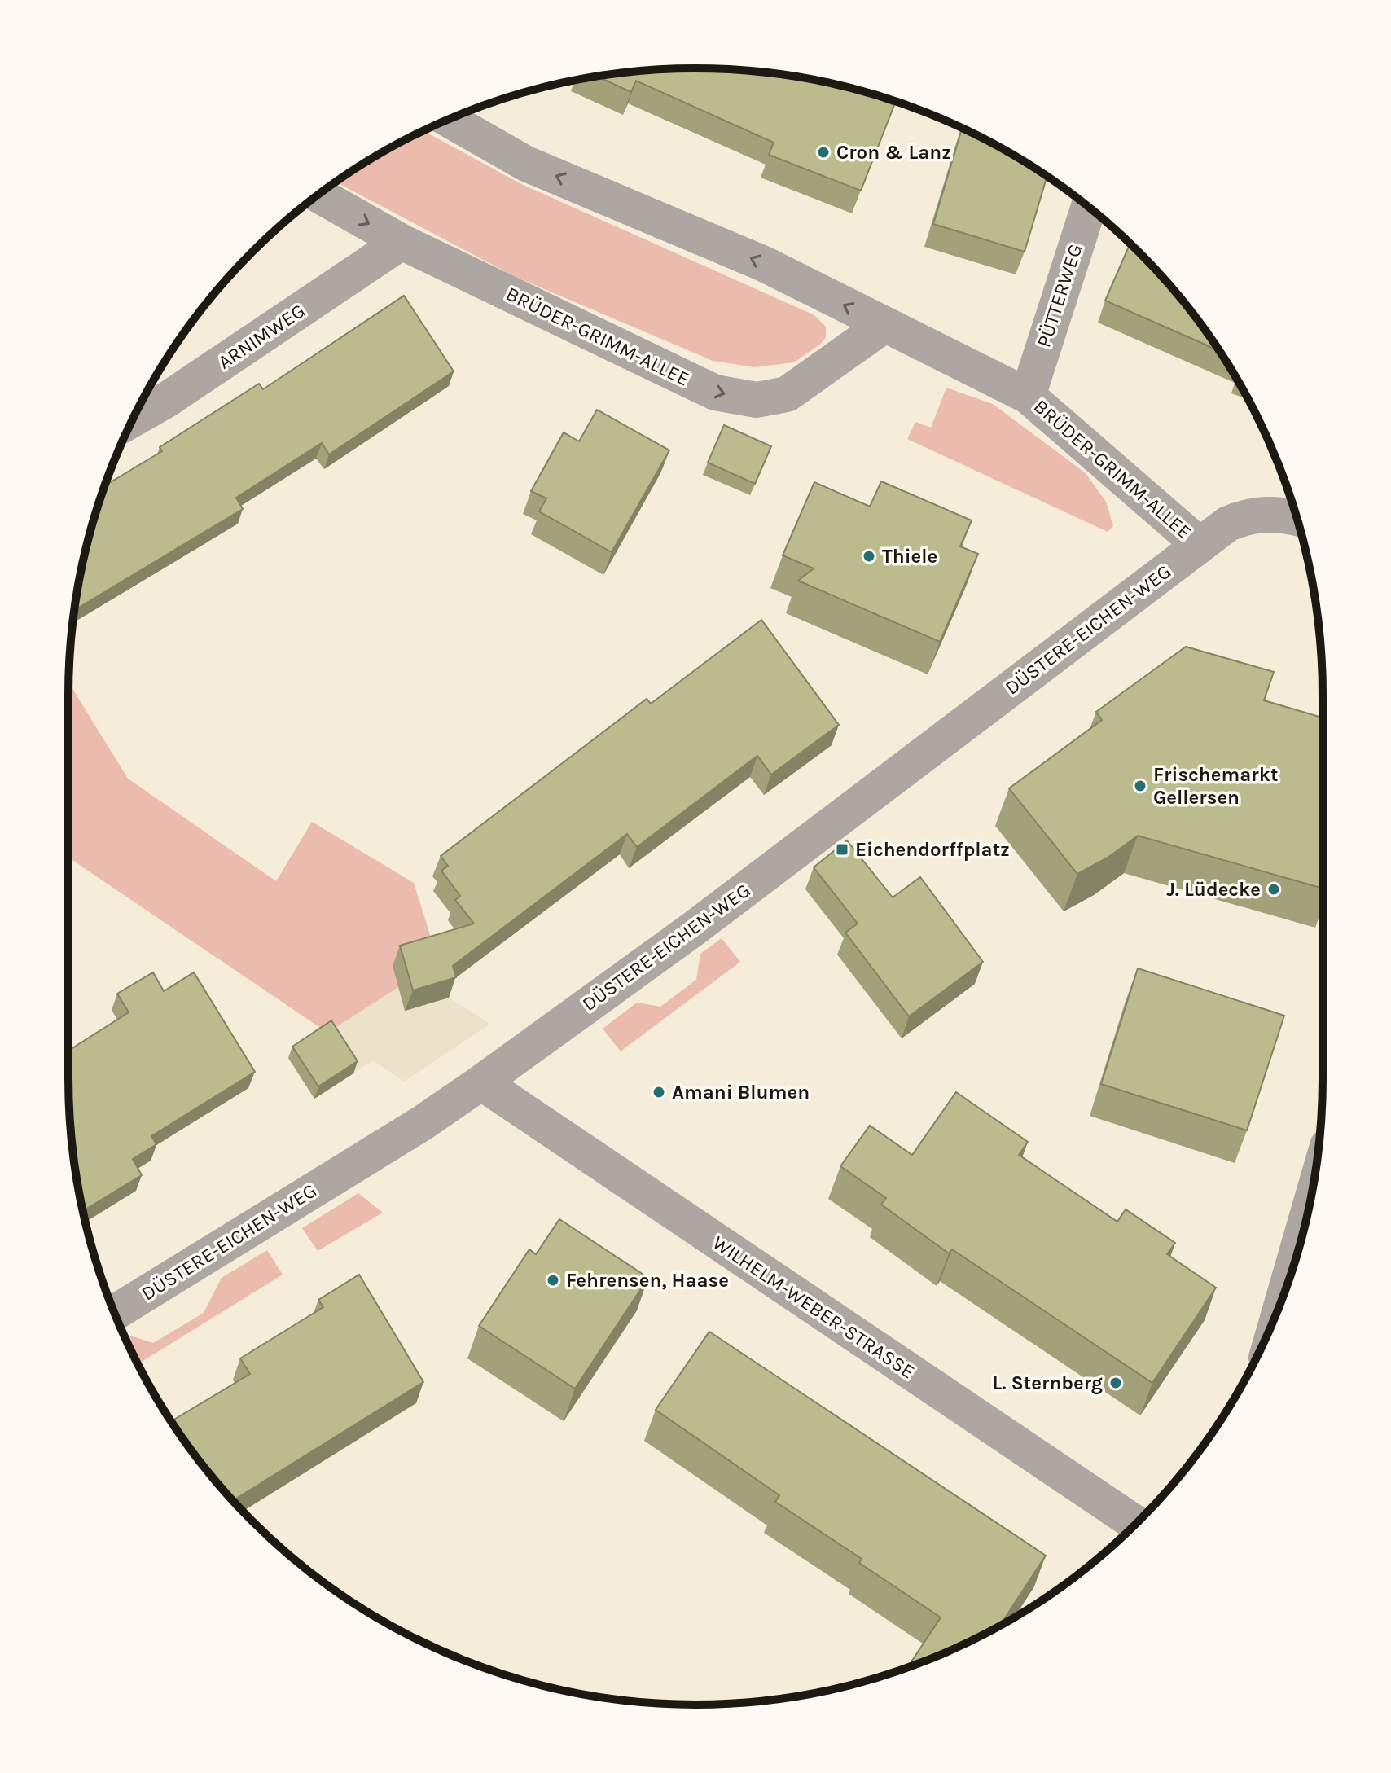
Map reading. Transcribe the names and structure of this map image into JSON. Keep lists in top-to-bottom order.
{
  "streets": {
    "street": [
      "PÜTTERWEG",
      "ARNIMWEG",
      "BRÜDER-GRIMM-ALLEE",
      "DÜSTERE-EICHEN-WEG",
      "WILHELM-WEBER-STRASSE"
    ]
  },
  "crossings": [
    ["PÜTTERWEG", "BRÜDER-GRIMM-ALLEE"],
    ["ARNIMWEG", "BRÜDER-GRIMM-ALLEE"],
    ["BRÜDER-GRIMM-ALLEE", "DÜSTERE-EICHEN-WEG"],
    ["DÜSTERE-EICHEN-WEG", "WILHELM-WEBER-STRASSE"]
  ],
  "places": {
    "other": [
      "Cron & Lanz",
      "Thiele",
      "Frischemarkt Gellersen",
      "J. Lüdecke",
      "Amani Blumen",
      "Fehrensen, Haase",
      "L. Sternberg"
    ],
    "transit": ["Eichendorffplatz"]
  }
}
